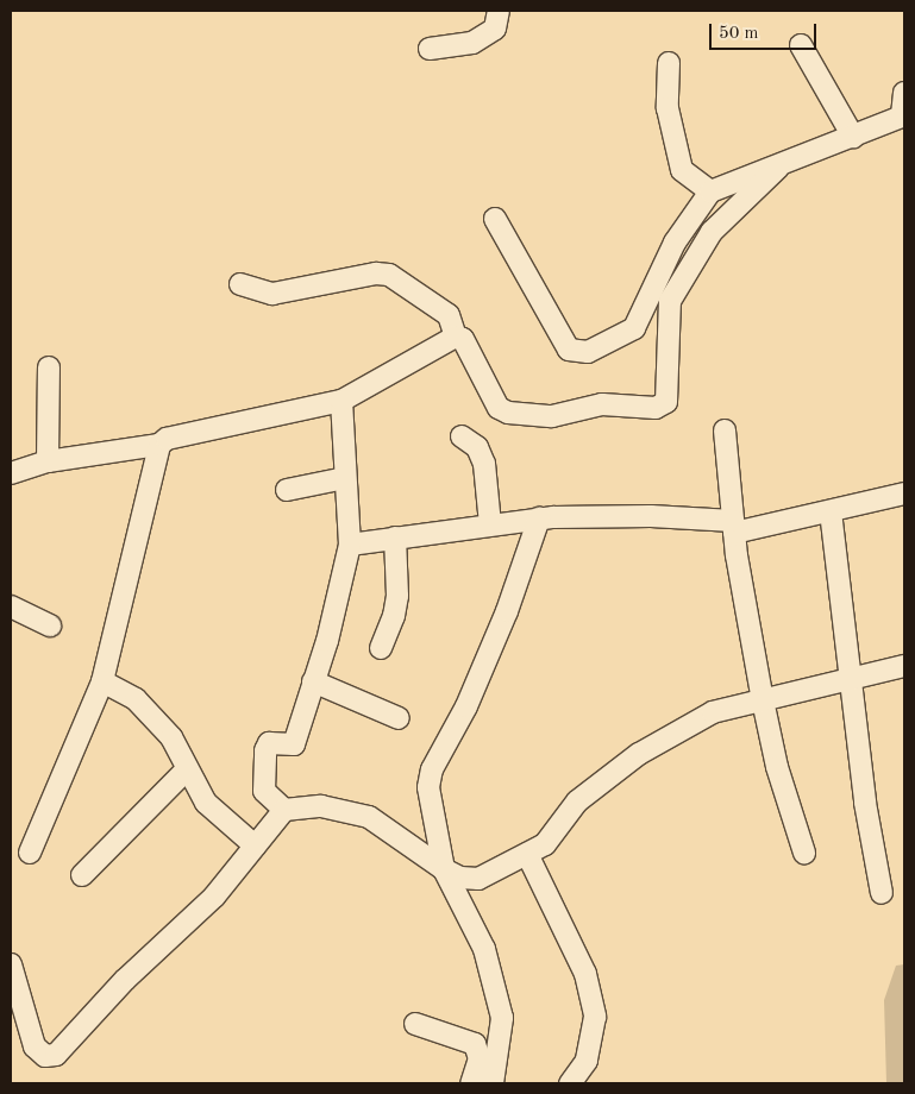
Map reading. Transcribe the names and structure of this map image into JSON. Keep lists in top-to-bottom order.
{
  "scale_bar": "50 m"
}
